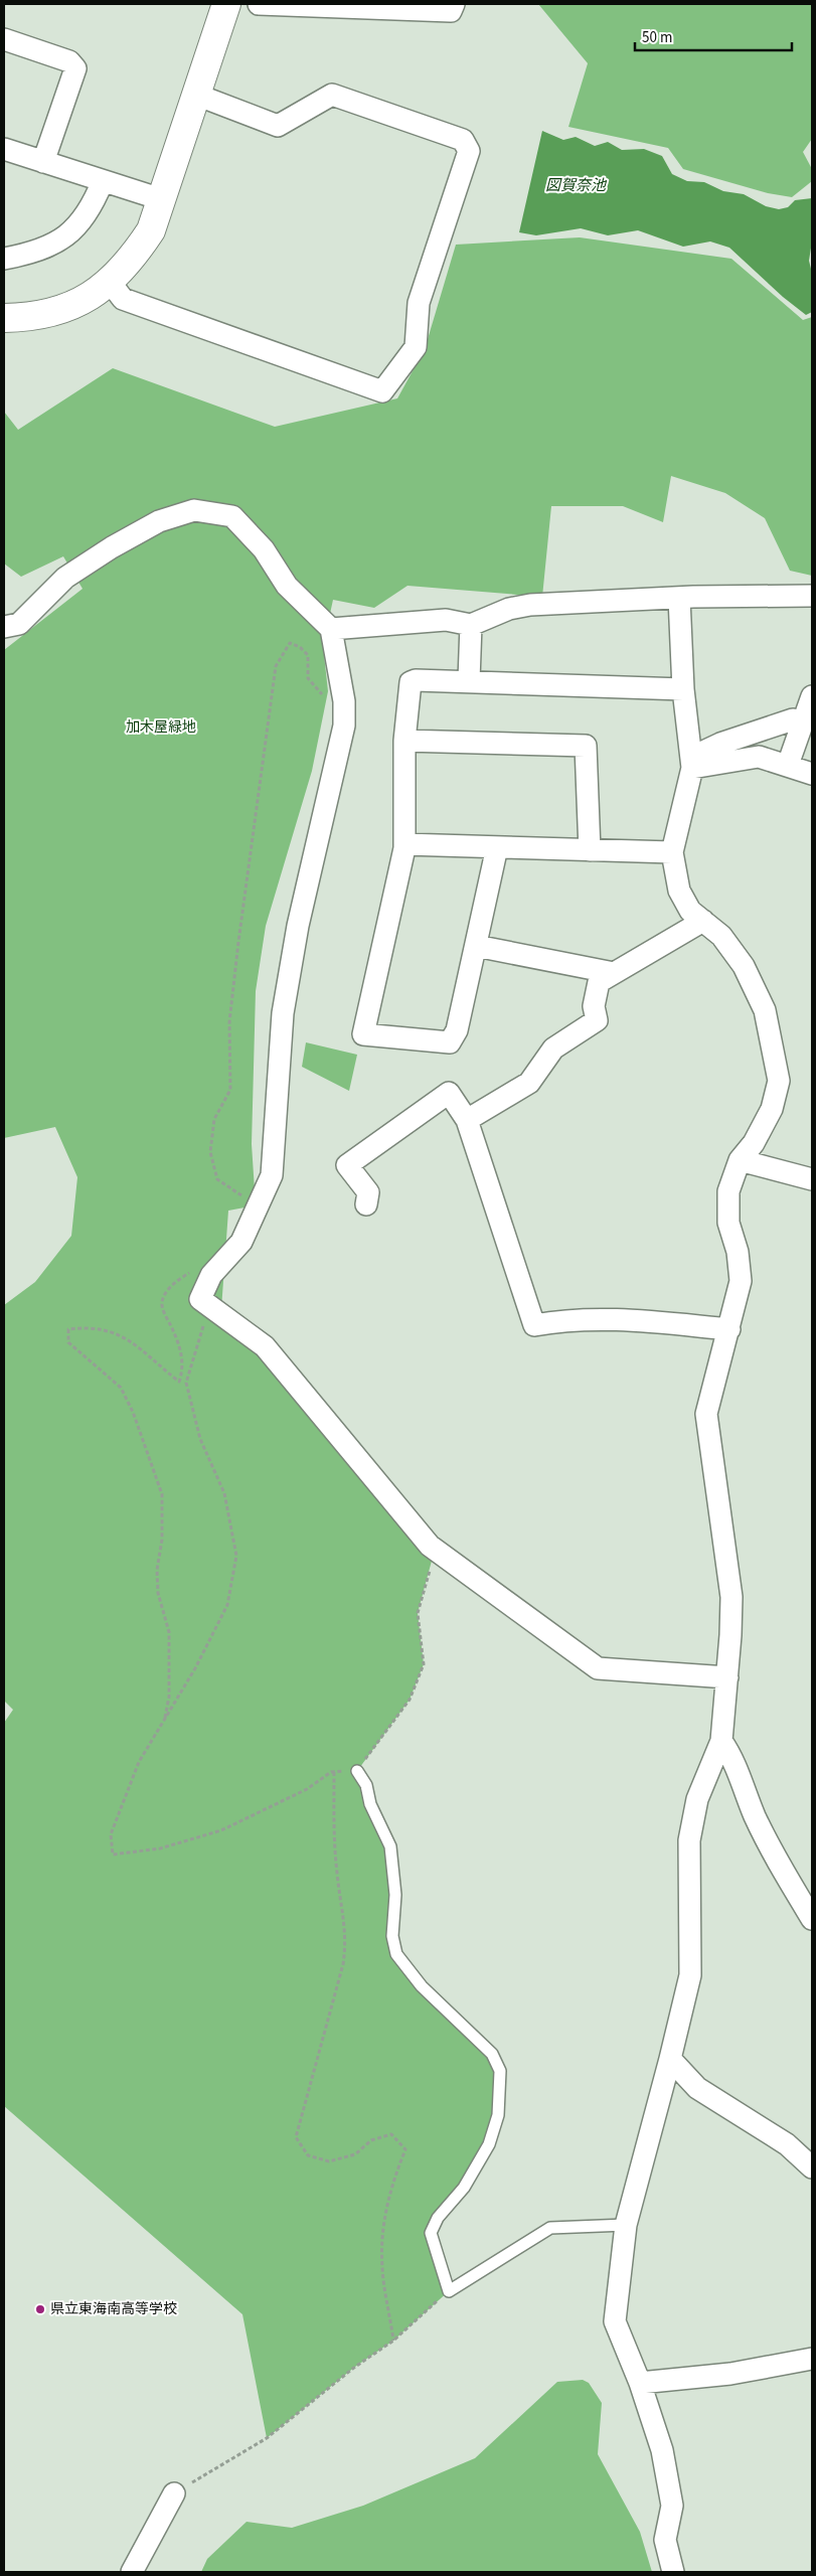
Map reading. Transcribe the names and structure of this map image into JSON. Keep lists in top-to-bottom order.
{
  "water": ["図賀奈池"],
  "parks": ["加木屋緑地"],
  "places": ["県立東海南高等学校"],
  "scale_bar": "50 m"
}
